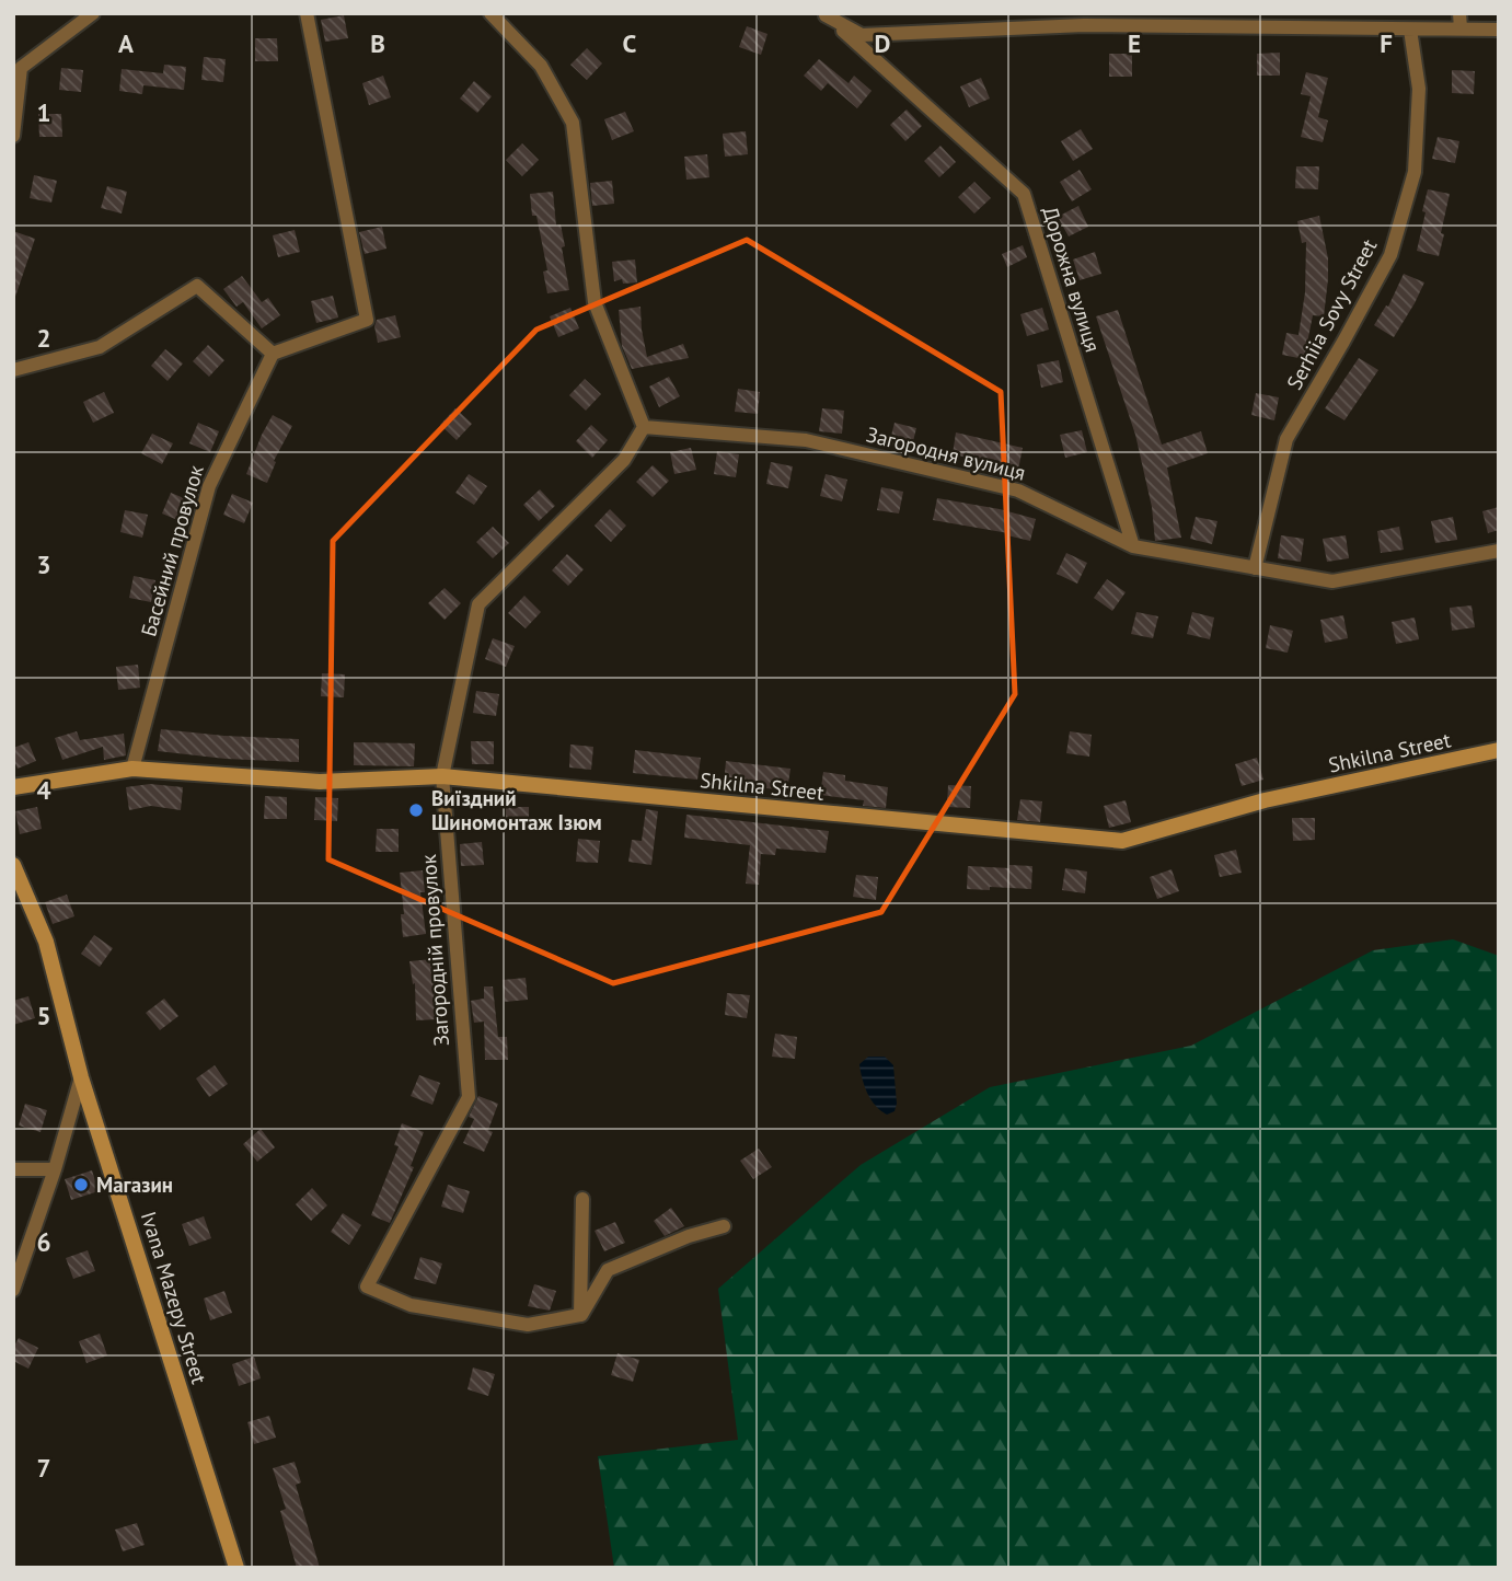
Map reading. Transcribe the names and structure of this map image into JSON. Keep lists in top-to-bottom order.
{
  "streets": {
    "street": [
      "Дорожна вулиця",
      "Serhiia Sovy Street",
      "Загородня вулиця",
      "Басейний провулок",
      "Shkilna Street",
      "Загородній провулок",
      "Ivana Mazepy Street"
    ]
  },
  "crossings": [
    ["Дорожна вулиця", "Загородня вулиця"],
    ["Serhiia Sovy Street", "Загородня вулиця"],
    ["Загородня вулиця", "Загородній провулок"],
    ["Басейний провулок", "Shkilna Street"],
    ["Shkilna Street", "Загородній провулок"]
  ],
  "places": ["Виїздний Шиномонтаж Ізюм", "Магазин"],
  "grid": {
    "columns": [
      "A",
      "B",
      "C",
      "D",
      "E",
      "F"
    ],
    "rows": [
      "1",
      "2",
      "3",
      "4",
      "5",
      "6",
      "7"
    ]
  }
}
